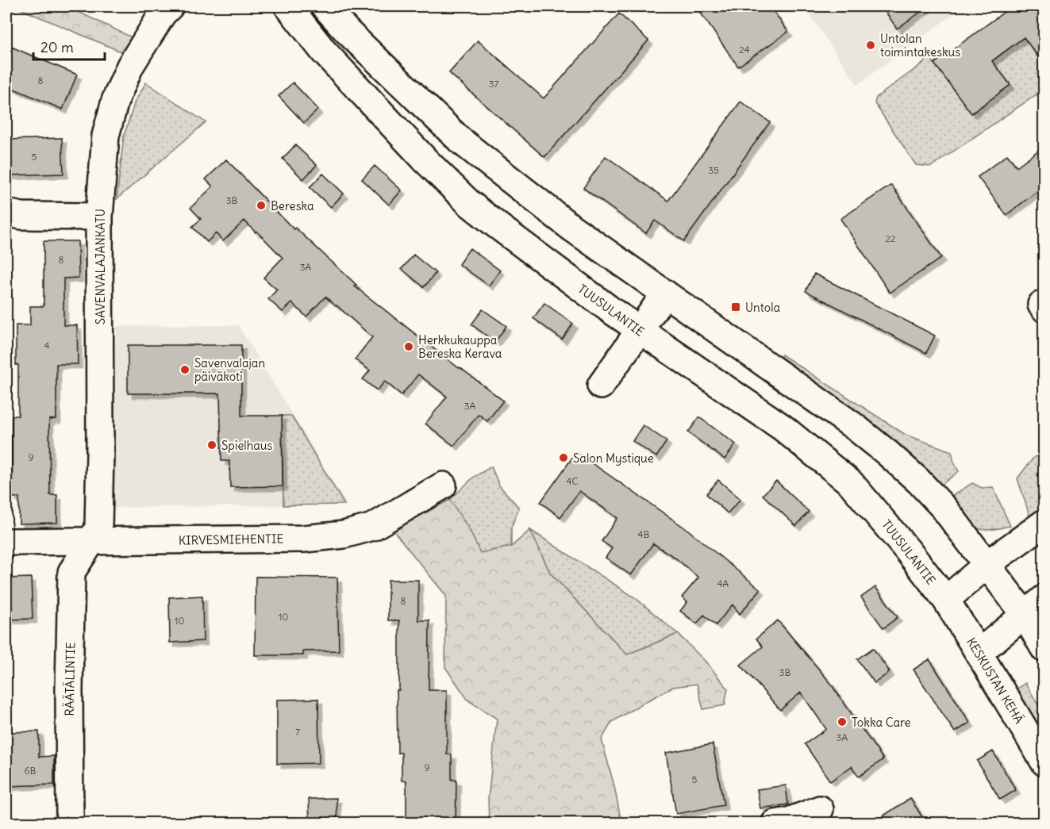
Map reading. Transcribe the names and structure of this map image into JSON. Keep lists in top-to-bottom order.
{
  "streets": {
    "main road": [
      "SAVENVALAJANKATU",
      "TUUSULANTIE",
      "KIRVESMIEHENTIE",
      "RÄÄTÄLINTIE",
      "KESKUSTAN KEHÄ"
    ]
  },
  "crossings": [
    ["SAVENVALAJANKATU", "KIRVESMIEHENTIE"],
    ["SAVENVALAJANKATU", "RÄÄTÄLINTIE"],
    ["TUUSULANTIE", "KESKUSTAN KEHÄ"],
    ["KIRVESMIEHENTIE", "RÄÄTÄLINTIE"]
  ],
  "places": {
    "other": [
      "Untolan toimintakeskus",
      "Bereska",
      "Herkkukauppa Bereska Kerava",
      "Savenvalajan päiväkoti",
      "Spielhaus",
      "Salon Mystique",
      "Tokka Care"
    ],
    "transit": ["Untola"]
  },
  "house_numbers": [
    "24",
    "8",
    "37",
    "5",
    "35",
    "3B",
    "22",
    "8",
    "3A",
    "4",
    "3A",
    "9",
    "4C",
    "4B",
    "4A",
    "8",
    "10",
    "10",
    "3B",
    "7",
    "3A",
    "9",
    "6B",
    "5"
  ],
  "scale_bar": "20 m"
}
